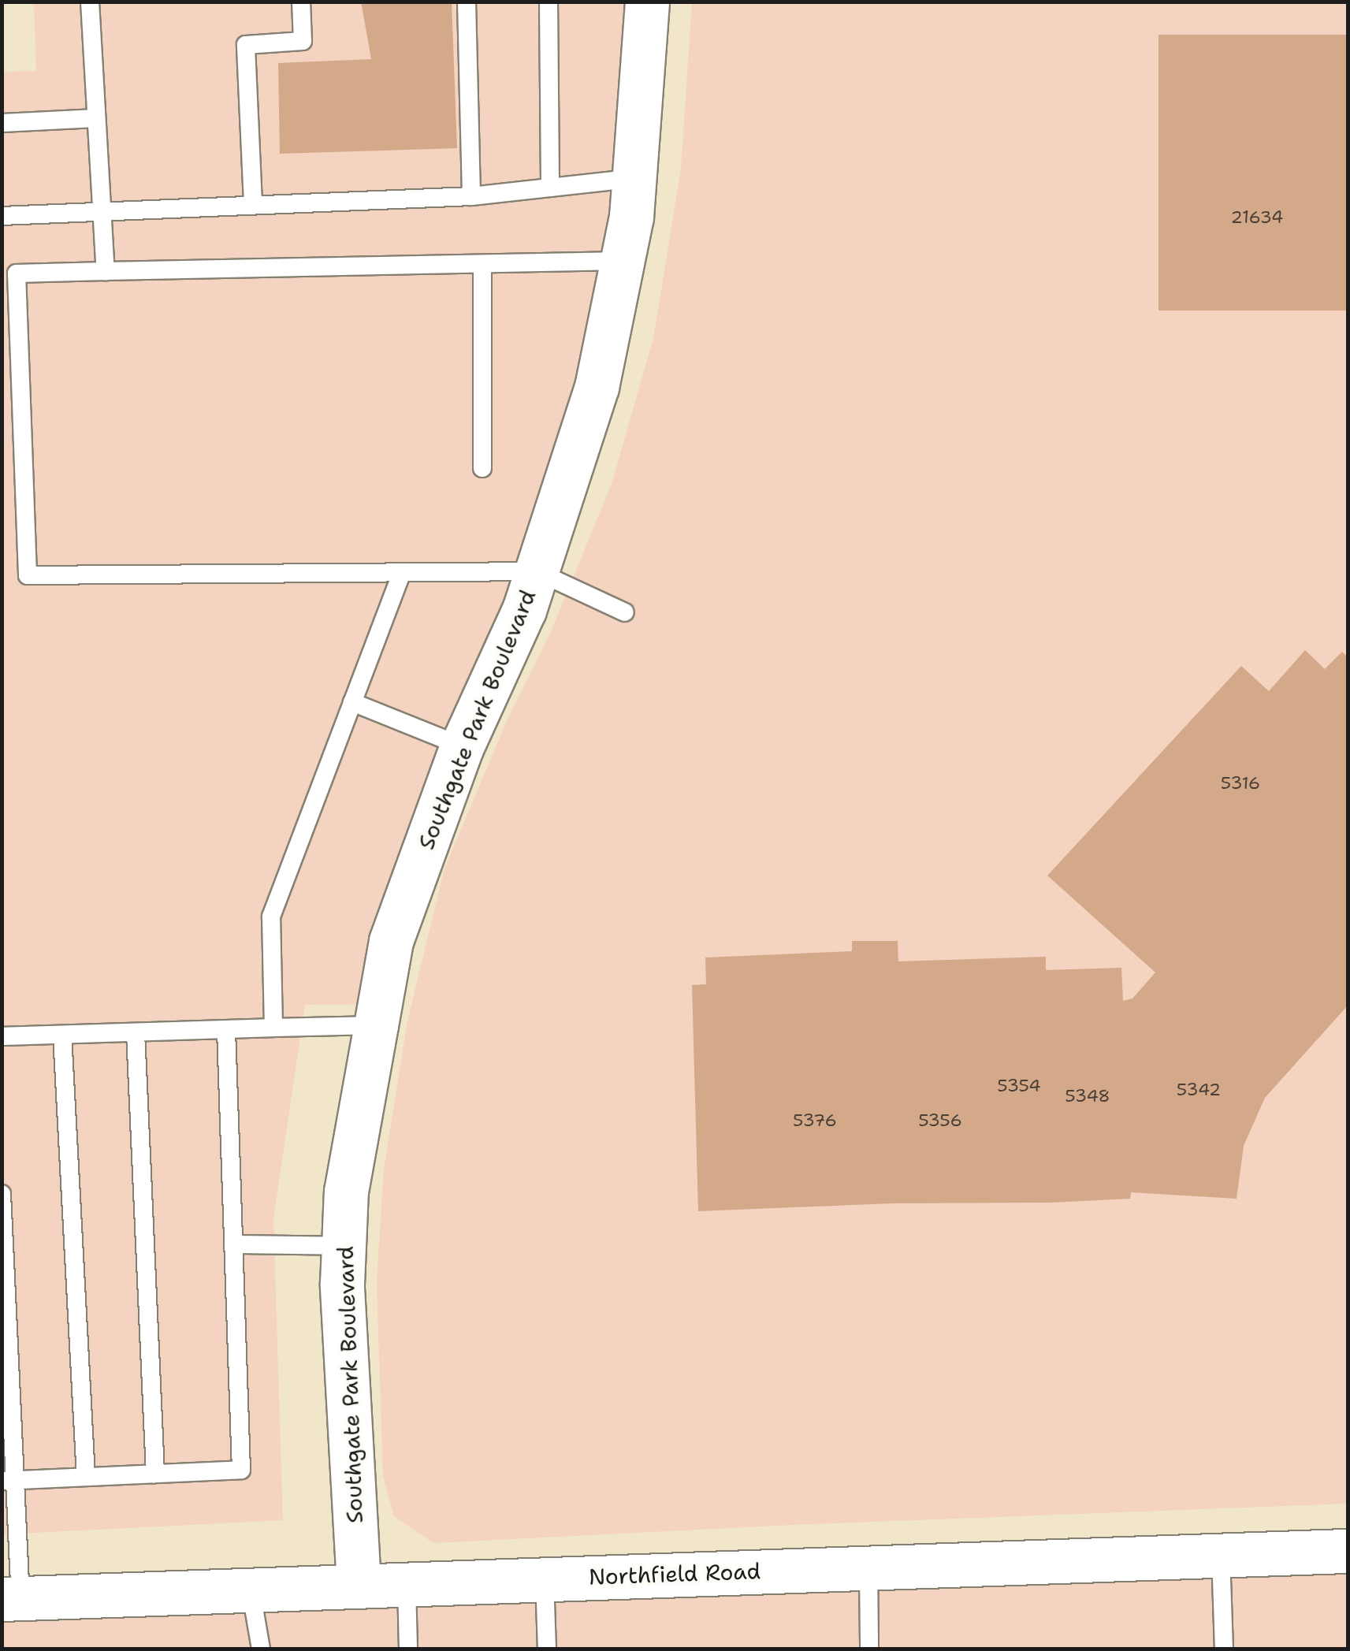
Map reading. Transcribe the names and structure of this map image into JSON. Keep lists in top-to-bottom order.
{
  "streets": {
    "street": ["Southgate Park Boulevard", "Northfield Road"]
  },
  "crossings": [
    ["Southgate Park Boulevard", "Northfield Road"]
  ],
  "house_numbers": [
    "21634",
    "5316",
    "5354",
    "5342",
    "5348",
    "5376",
    "5356"
  ]
}
